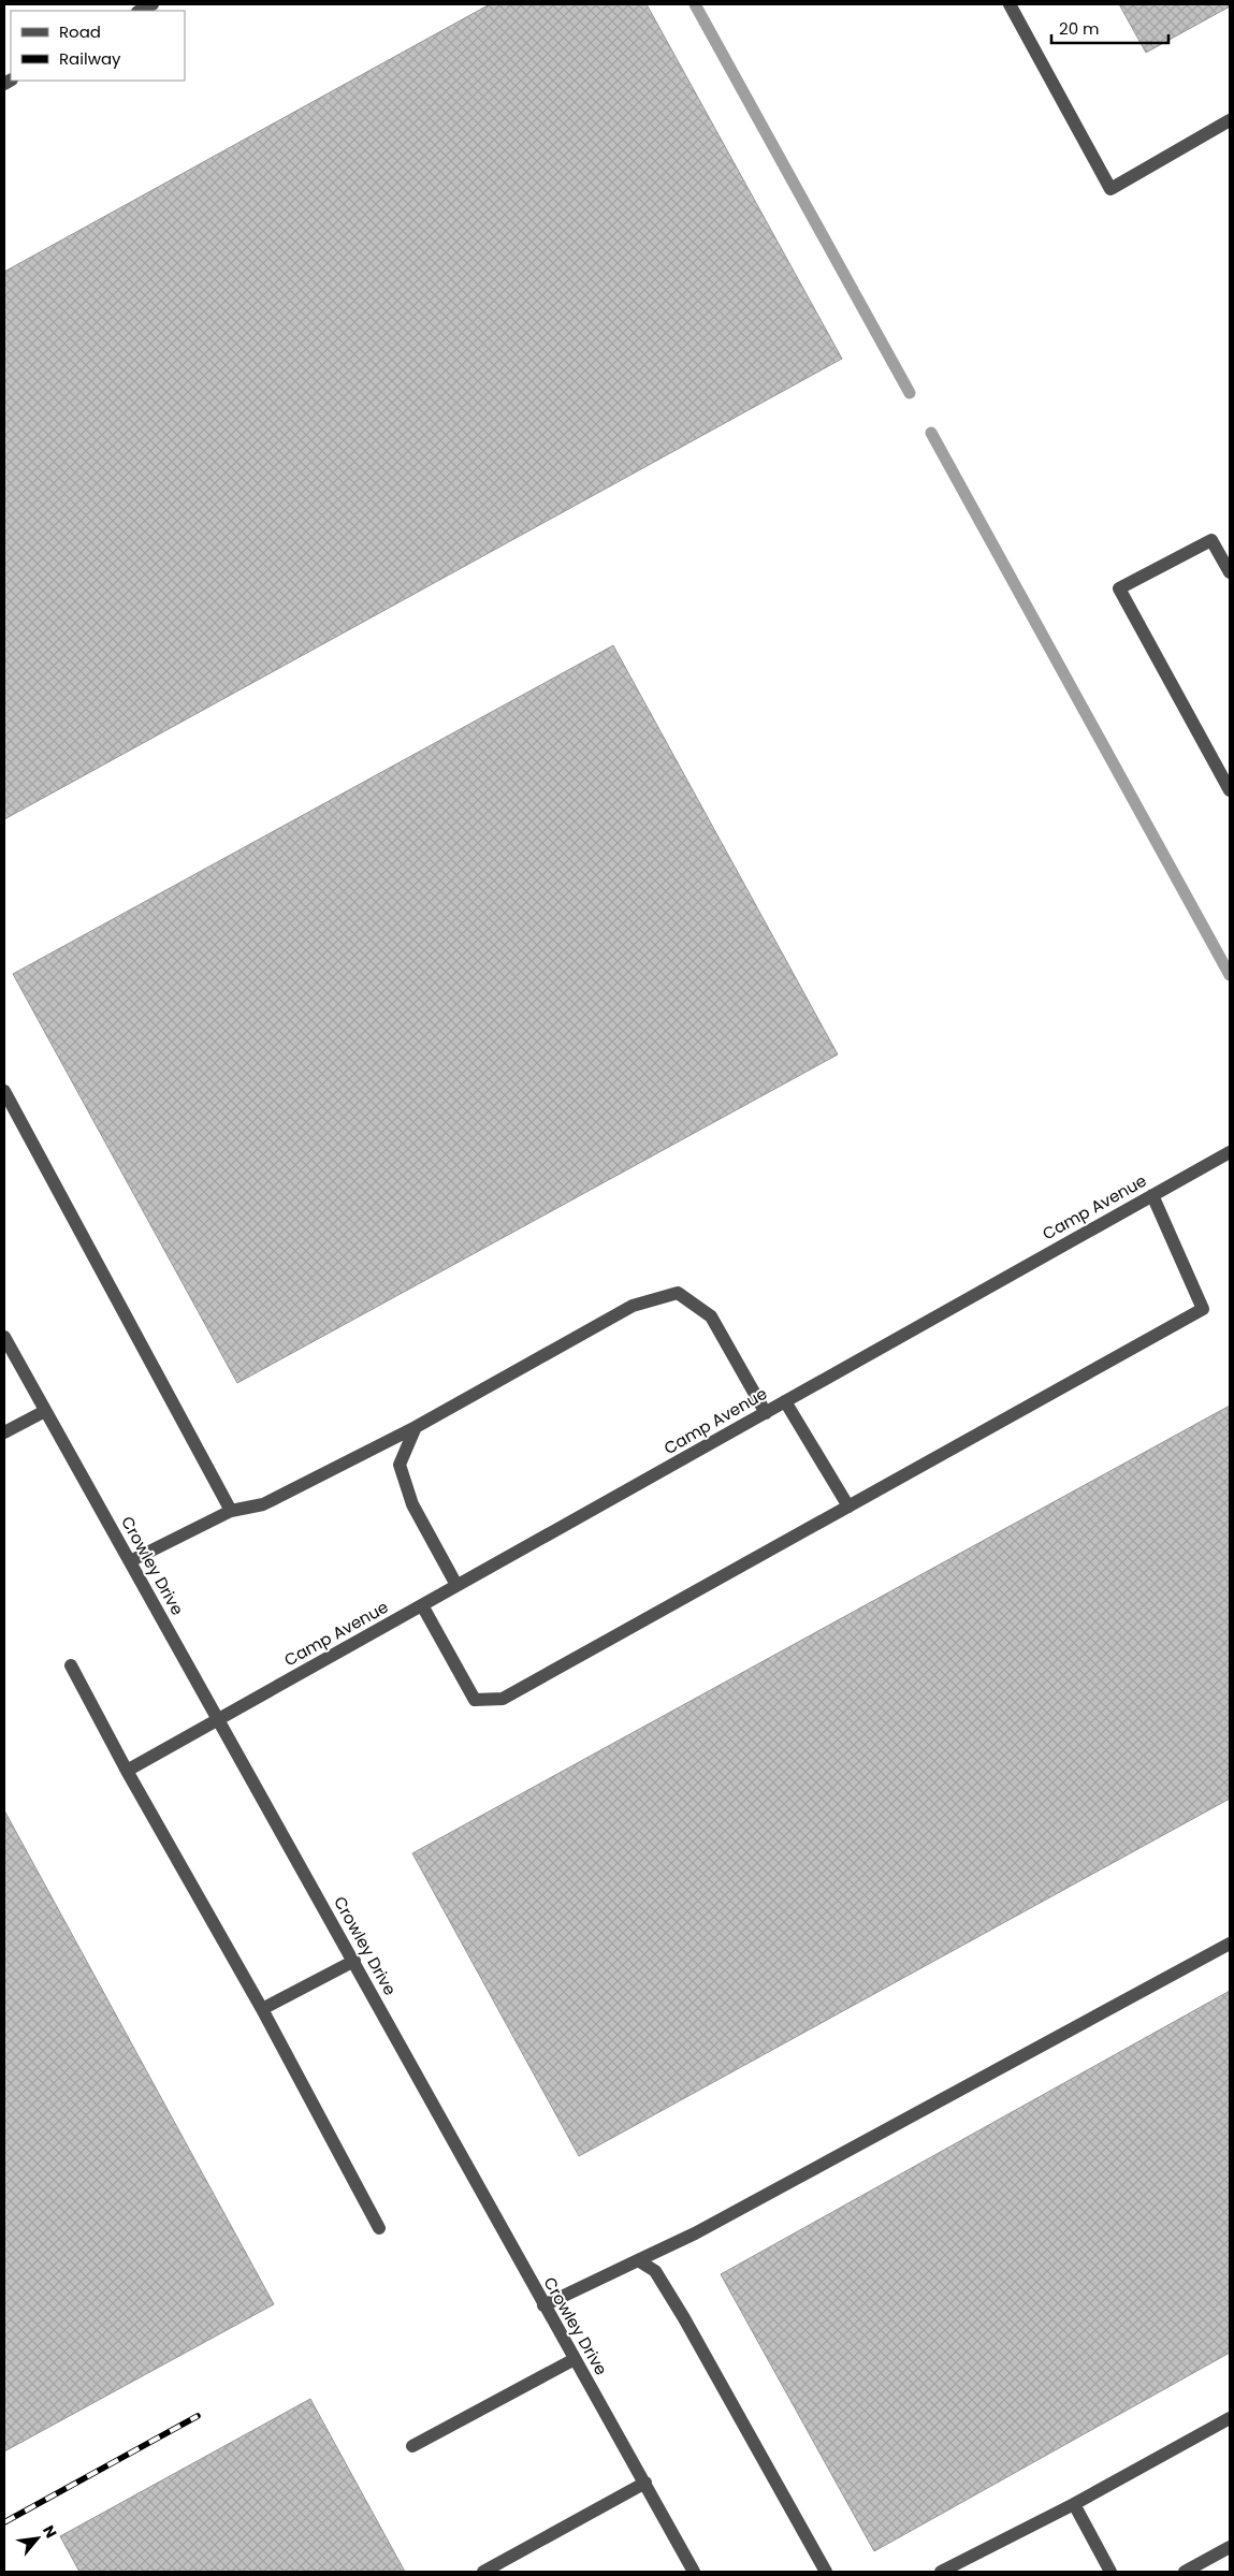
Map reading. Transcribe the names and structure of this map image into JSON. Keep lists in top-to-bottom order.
{
  "streets": {
    "street": ["Camp Avenue", "Crowley Drive"]
  },
  "crossings": [
    ["Camp Avenue", "Crowley Drive"]
  ],
  "legend": ["Road", "Railway"],
  "scale_bar": "20 m",
  "north": "top right"
}
